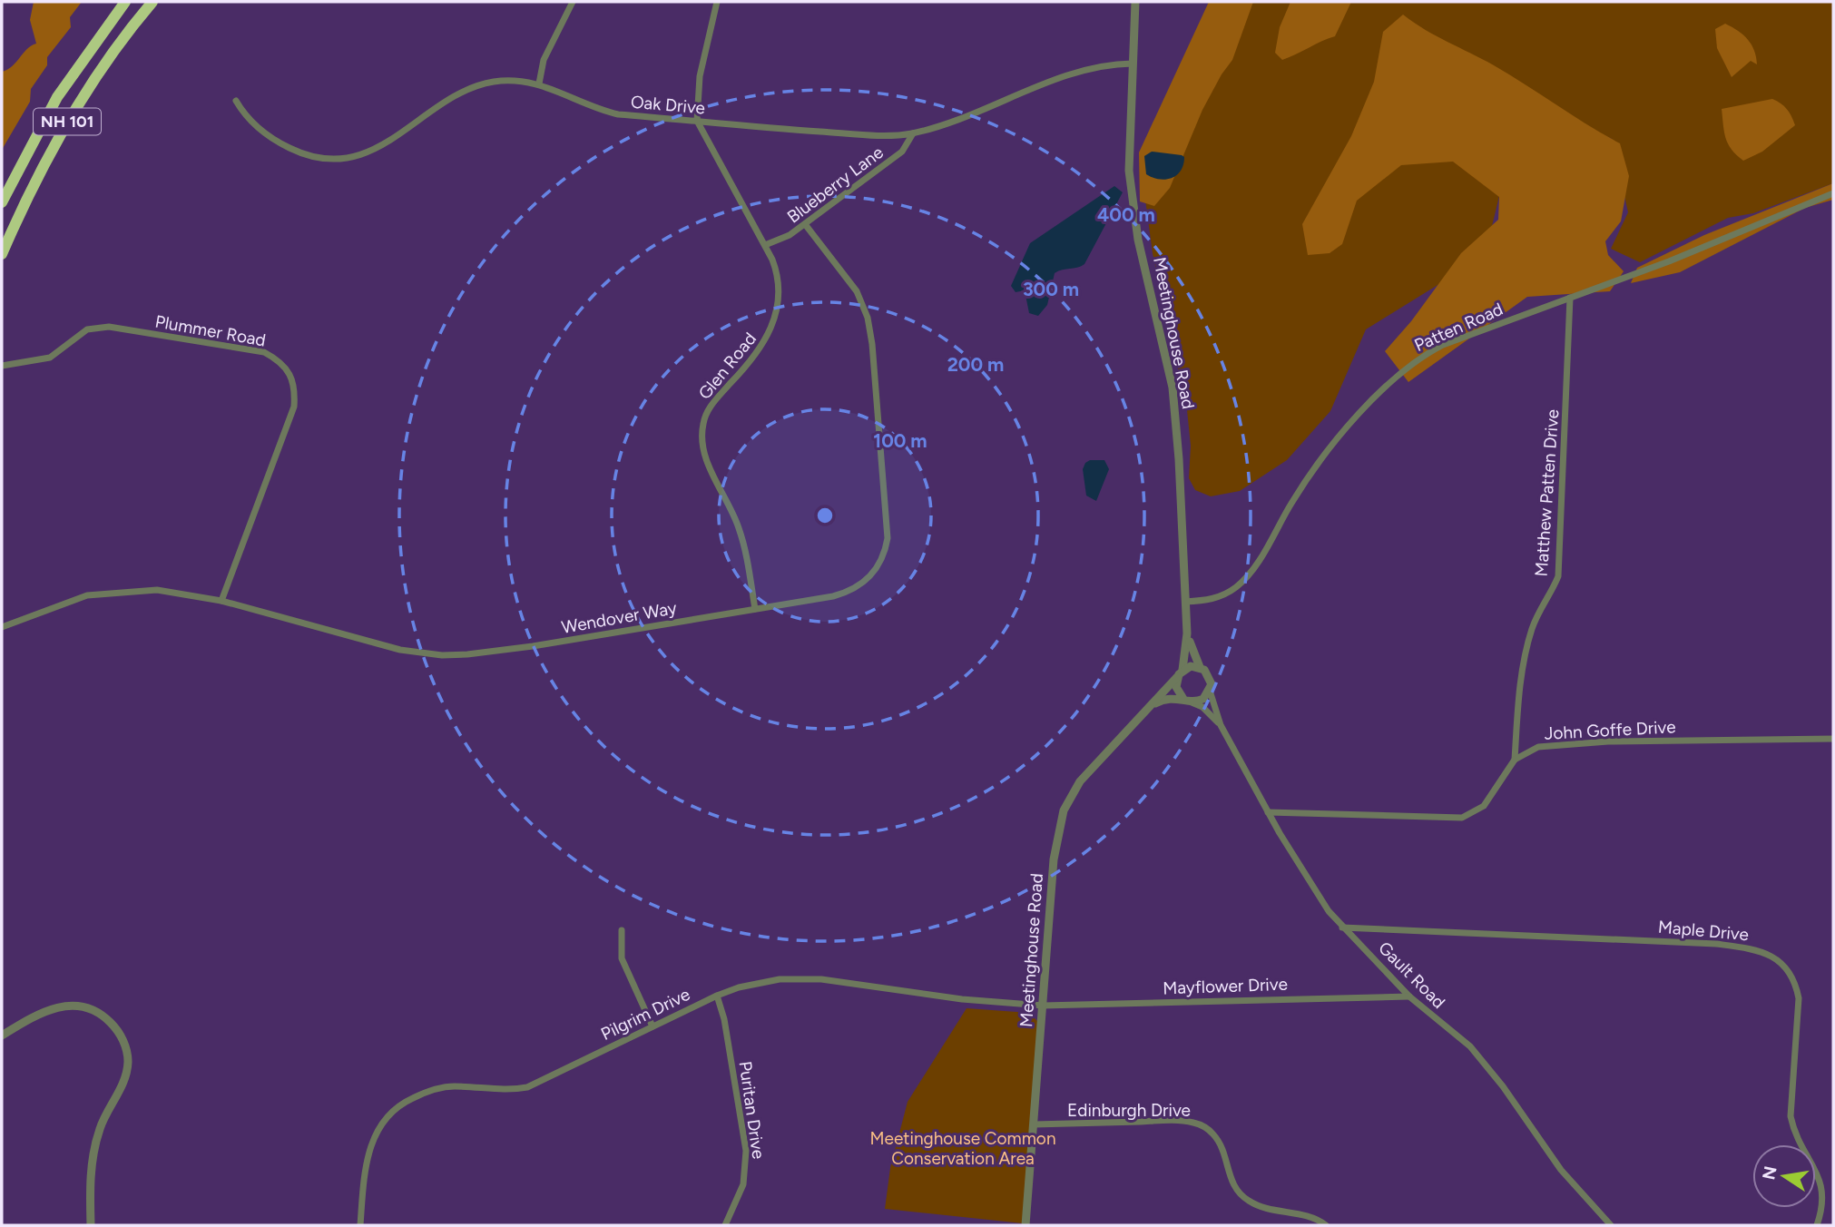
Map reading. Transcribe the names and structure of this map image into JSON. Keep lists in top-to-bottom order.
{
  "streets": {
    "highway": ["NH 101"],
    "street": [
      "Oak Drive",
      "Blueberry Lane",
      "Patten Road",
      "Plummer Road",
      "Meetinghouse Road",
      "Glen Road",
      "Matthew Patten Drive",
      "Wendover Way",
      "John Goffe Drive",
      "Maple Drive",
      "Gault Road",
      "Mayflower Drive",
      "Pilgrim Drive",
      "Puritan Drive",
      "Edinburgh Drive"
    ]
  },
  "crossings": [
    ["Oak Drive", "Blueberry Lane"],
    ["Oak Drive", "Meetinghouse Road"],
    ["Oak Drive", "Glen Road"],
    ["Blueberry Lane", "Glen Road"],
    ["Blueberry Lane", "Wendover Way"],
    ["Patten Road", "Meetinghouse Road"],
    ["Patten Road", "Matthew Patten Drive"],
    ["Plummer Road", "Wendover Way"],
    ["Meetinghouse Road", "Gault Road"],
    ["Meetinghouse Road", "Mayflower Drive"],
    ["Meetinghouse Road", "Pilgrim Drive"],
    ["Meetinghouse Road", "Edinburgh Drive"],
    ["Glen Road", "Wendover Way"],
    ["Matthew Patten Drive", "John Goffe Drive"],
    ["Maple Drive", "Gault Road"],
    ["Gault Road", "Mayflower Drive"],
    ["Mayflower Drive", "Pilgrim Drive"],
    ["Pilgrim Drive", "Puritan Drive"]
  ],
  "parks": ["Meetinghouse Common Conservation Area"],
  "north": "left",
  "rings": [
    "400 m",
    "300 m",
    "200 m",
    "100 m"
  ]
}
